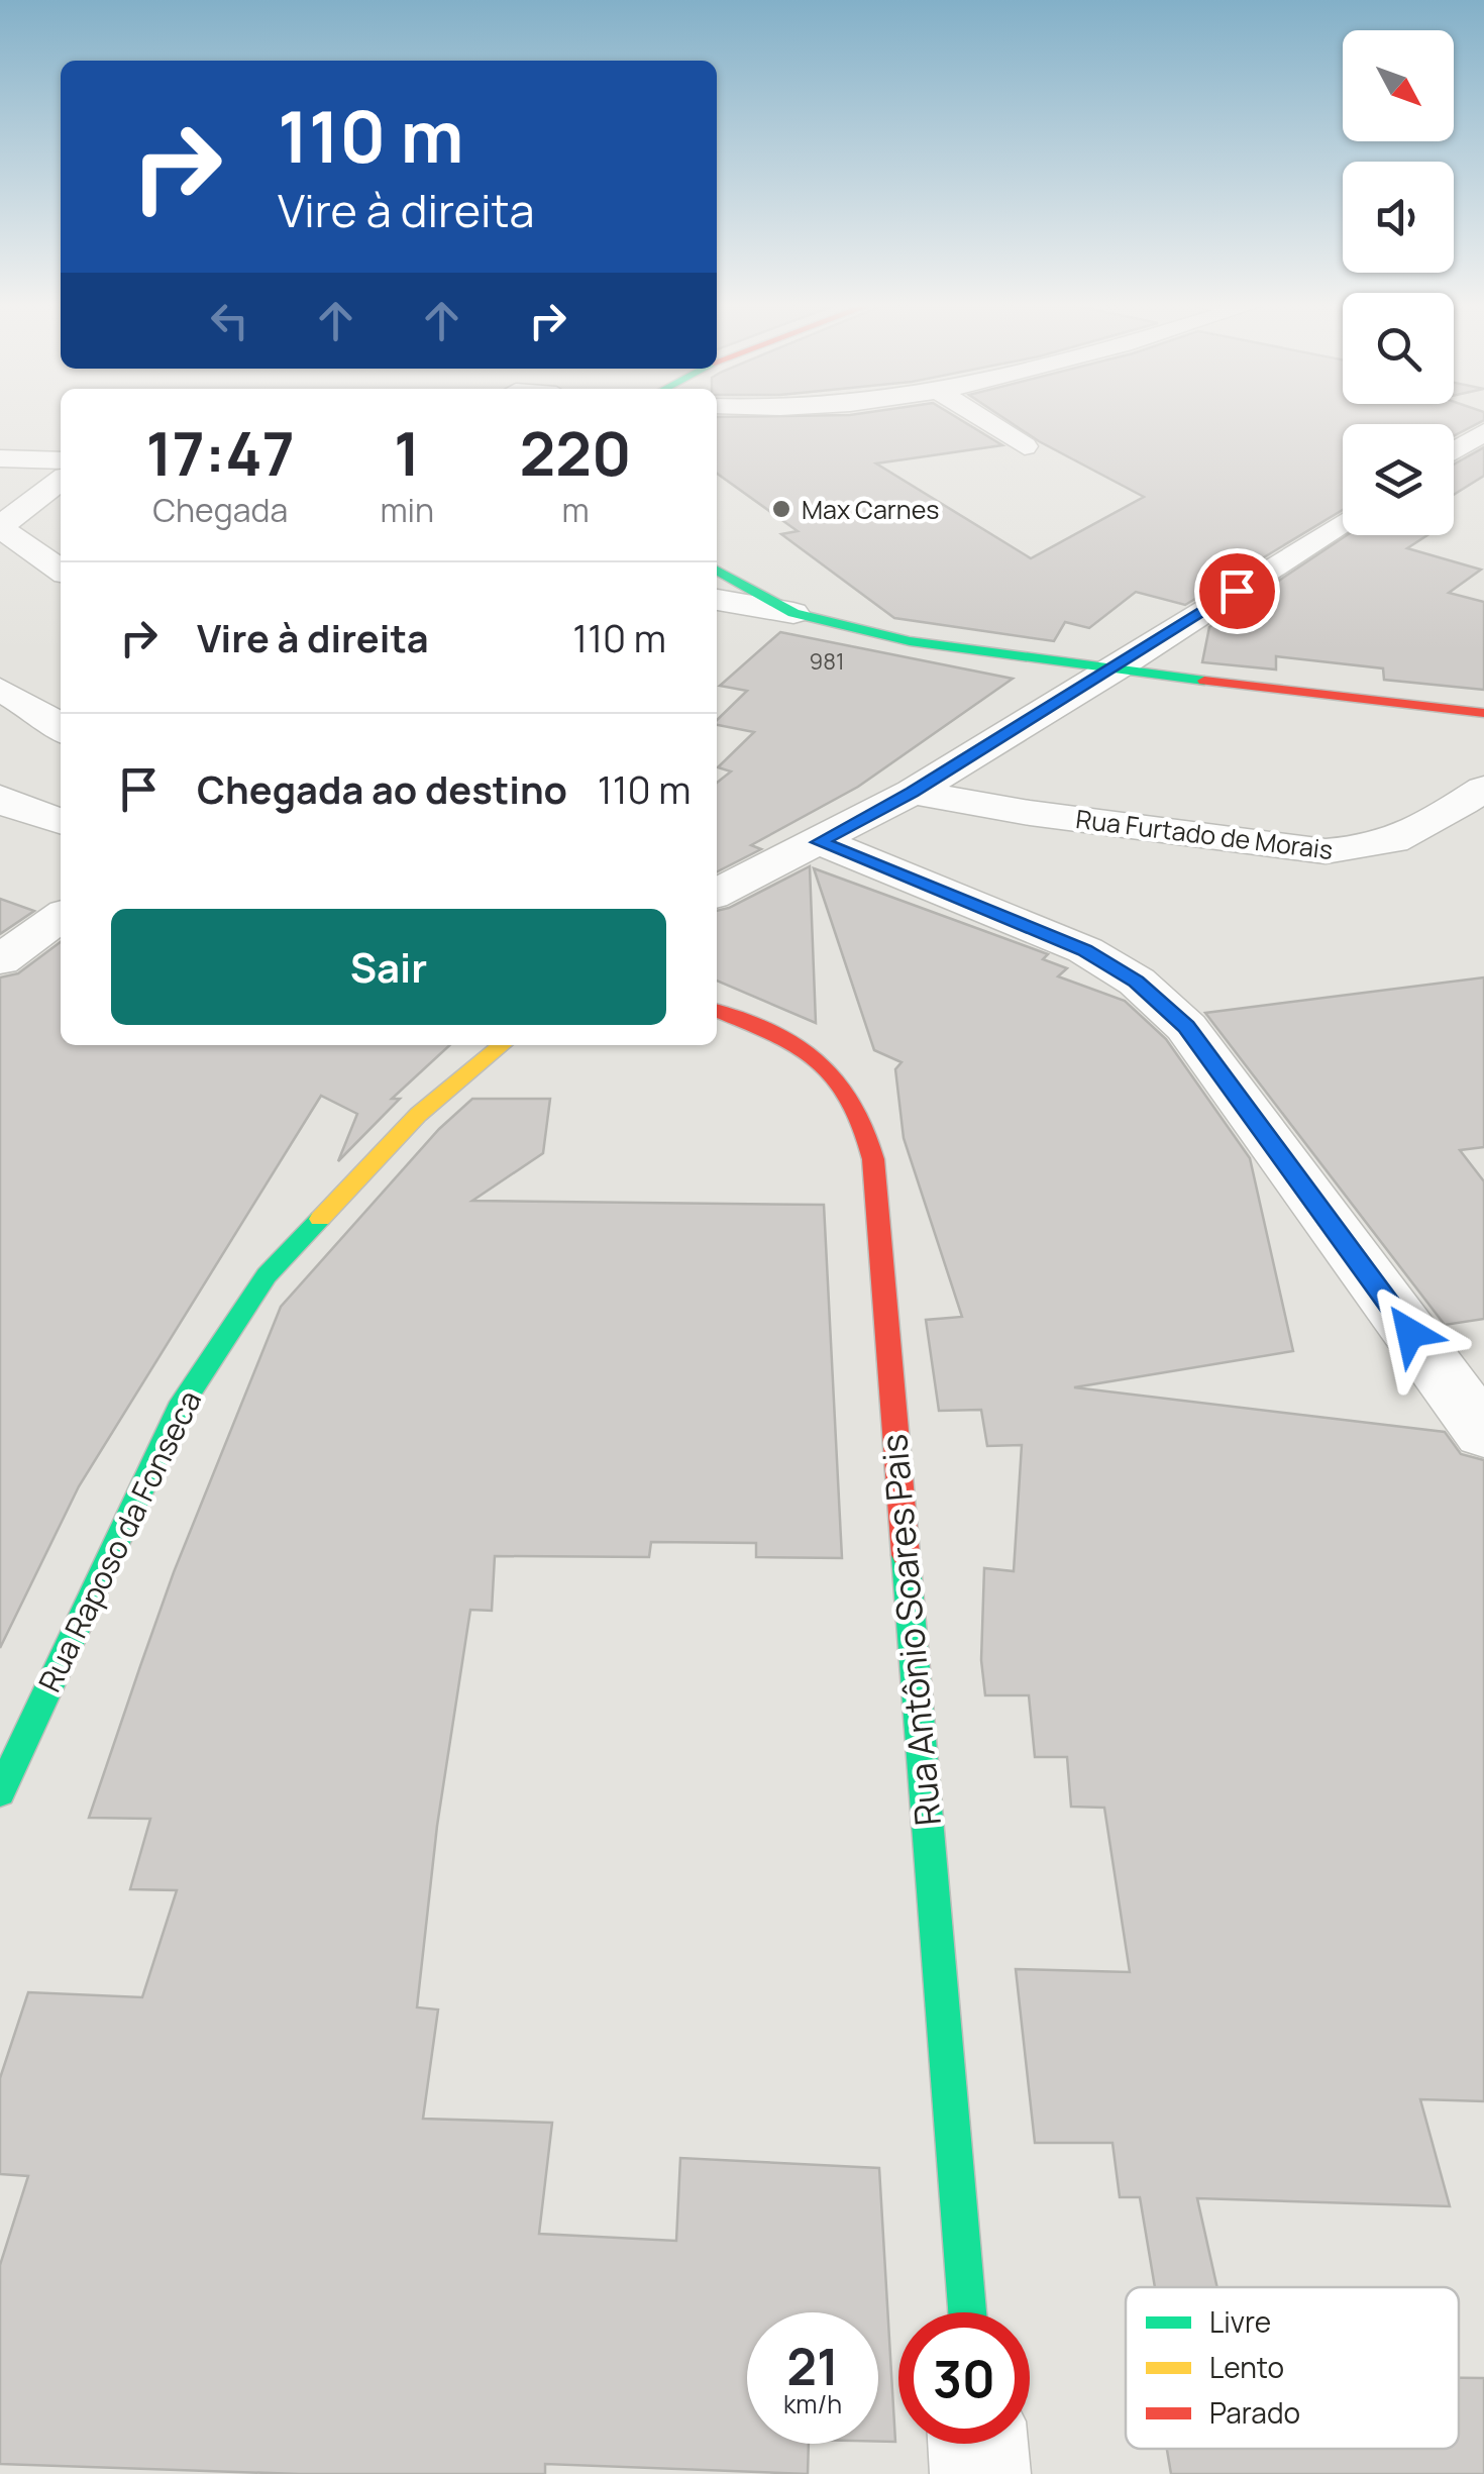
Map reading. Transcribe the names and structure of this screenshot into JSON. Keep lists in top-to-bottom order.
{
  "streets": {
    "street": ["Rua Furtado de Morais", "Rua Raposo da Fonseca", "Rua Antônio Soares Pais"]
  },
  "places": ["Max Carnes"],
  "house_numbers": ["981"],
  "legend": ["Livre", "Lento", "Parado"],
  "north": "bottom right",
  "page": {
    "turn": ["110 m", "Vire à direita"],
    "eta": [
      "17:47",
      "Chegada",
      "1",
      "min",
      "220",
      "m"
    ],
    "list": [
      {
        "name": "Vire à direita",
        "value": "110 m"
      },
      {
        "name": "Chegada ao destino",
        "value": "110 m"
      }
    ],
    "buttons": "Sair",
    "speed": "21 km/h",
    "limit": "30"
  }
}
